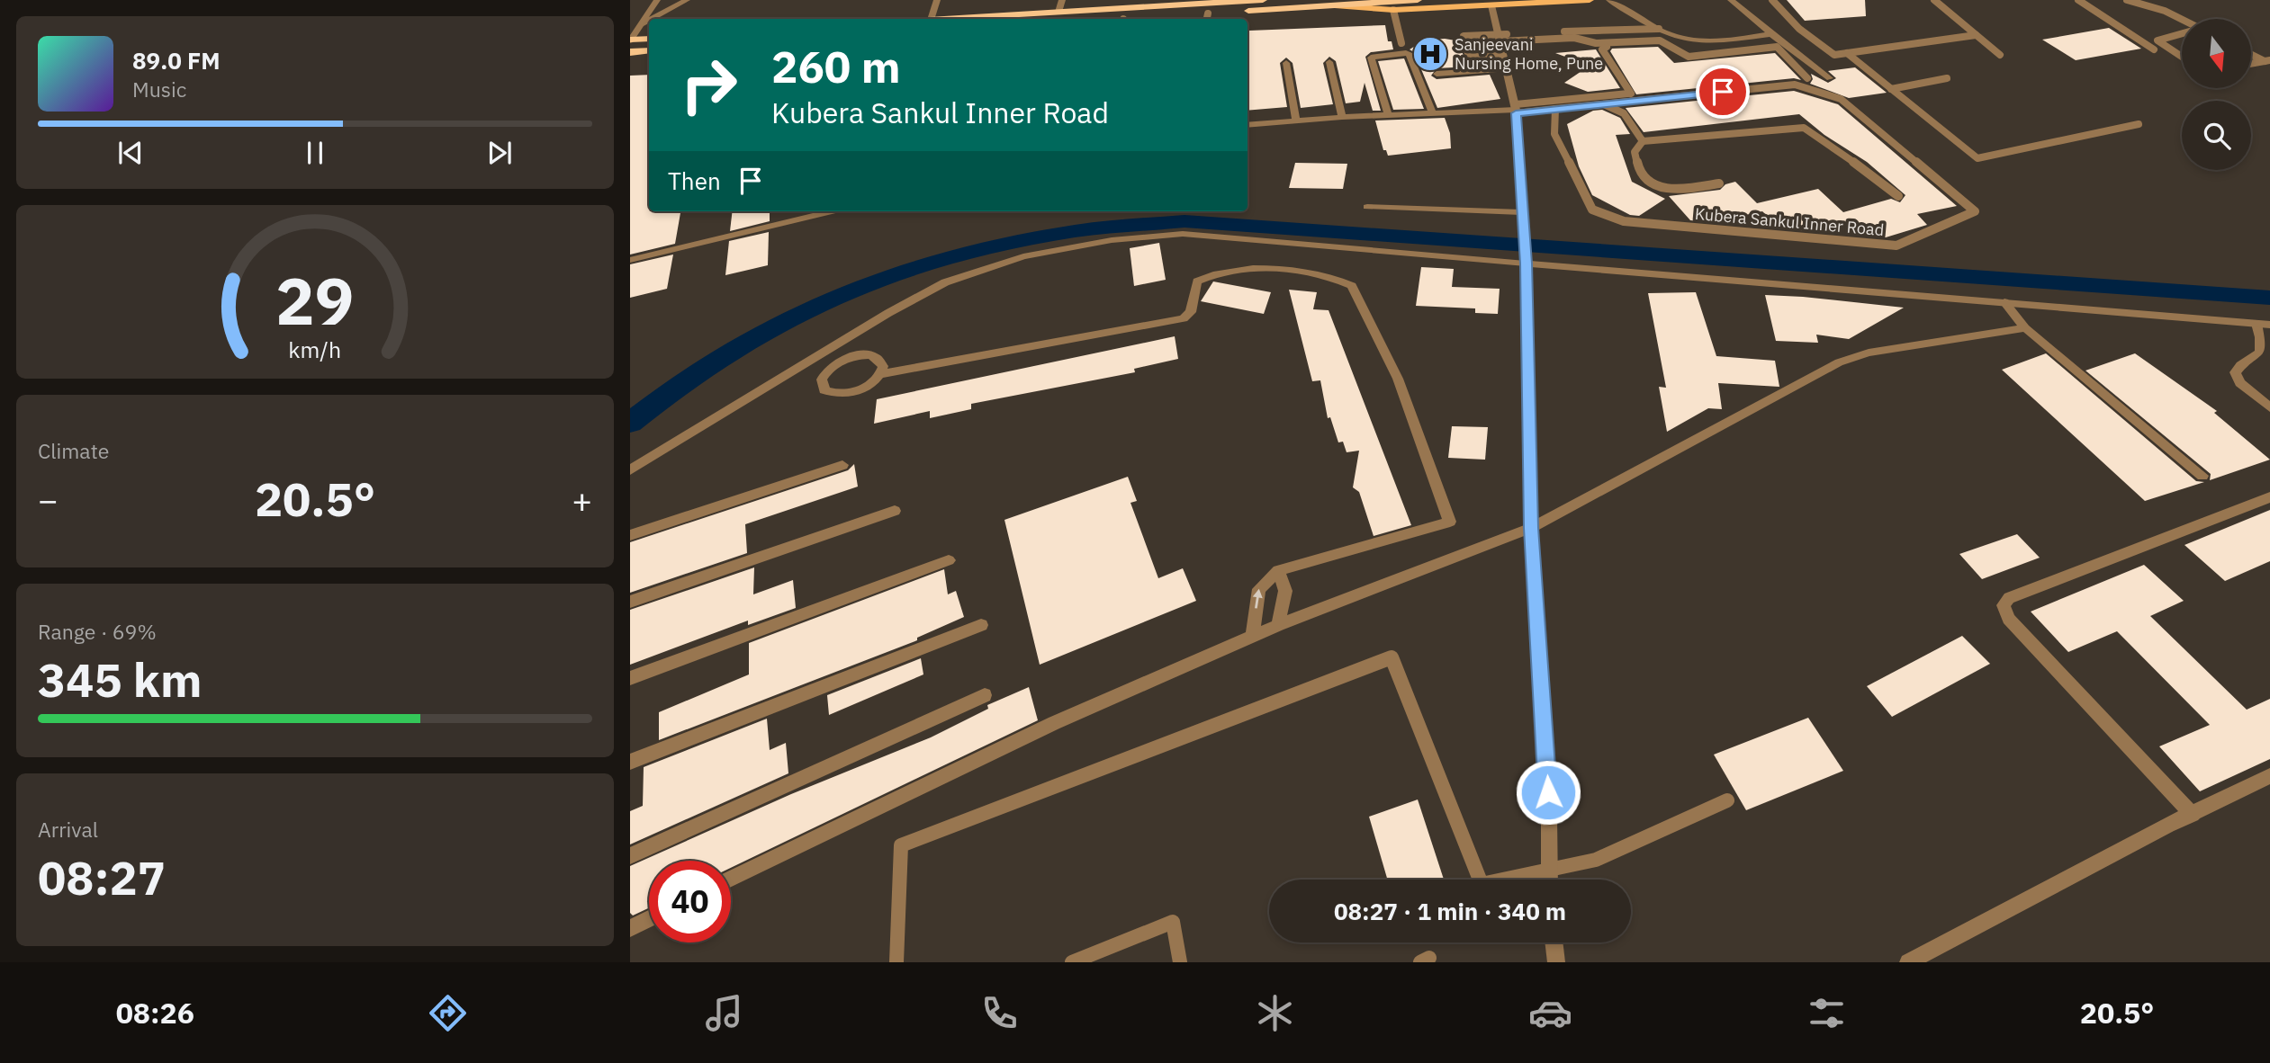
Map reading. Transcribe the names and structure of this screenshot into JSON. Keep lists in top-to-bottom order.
{
  "streets": {
    "lane": ["Kubera Sankul Inner Road"]
  },
  "places": {
    "hospital": ["Sanjeevani Nursing Home, Pune"]
  },
  "north": "bottom",
  "page": {
    "turn": ["260 m", "Kubera Sankul Inner Road"],
    "song": ["89.0 FM", "Music"],
    "then": "Then",
    "tile": [
      "Climate",
      ["Range · 69%", "345 km"],
      ["Arrival", "08:27"]
    ],
    "heat": ["−", "20.5°", "+"],
    "limit": "40",
    "trip": "08:27 · 1 min · 340 m",
    "tabs": ["08:26", "20.5°"],
    "gauge": ["29", "km/h"]
  }
}
